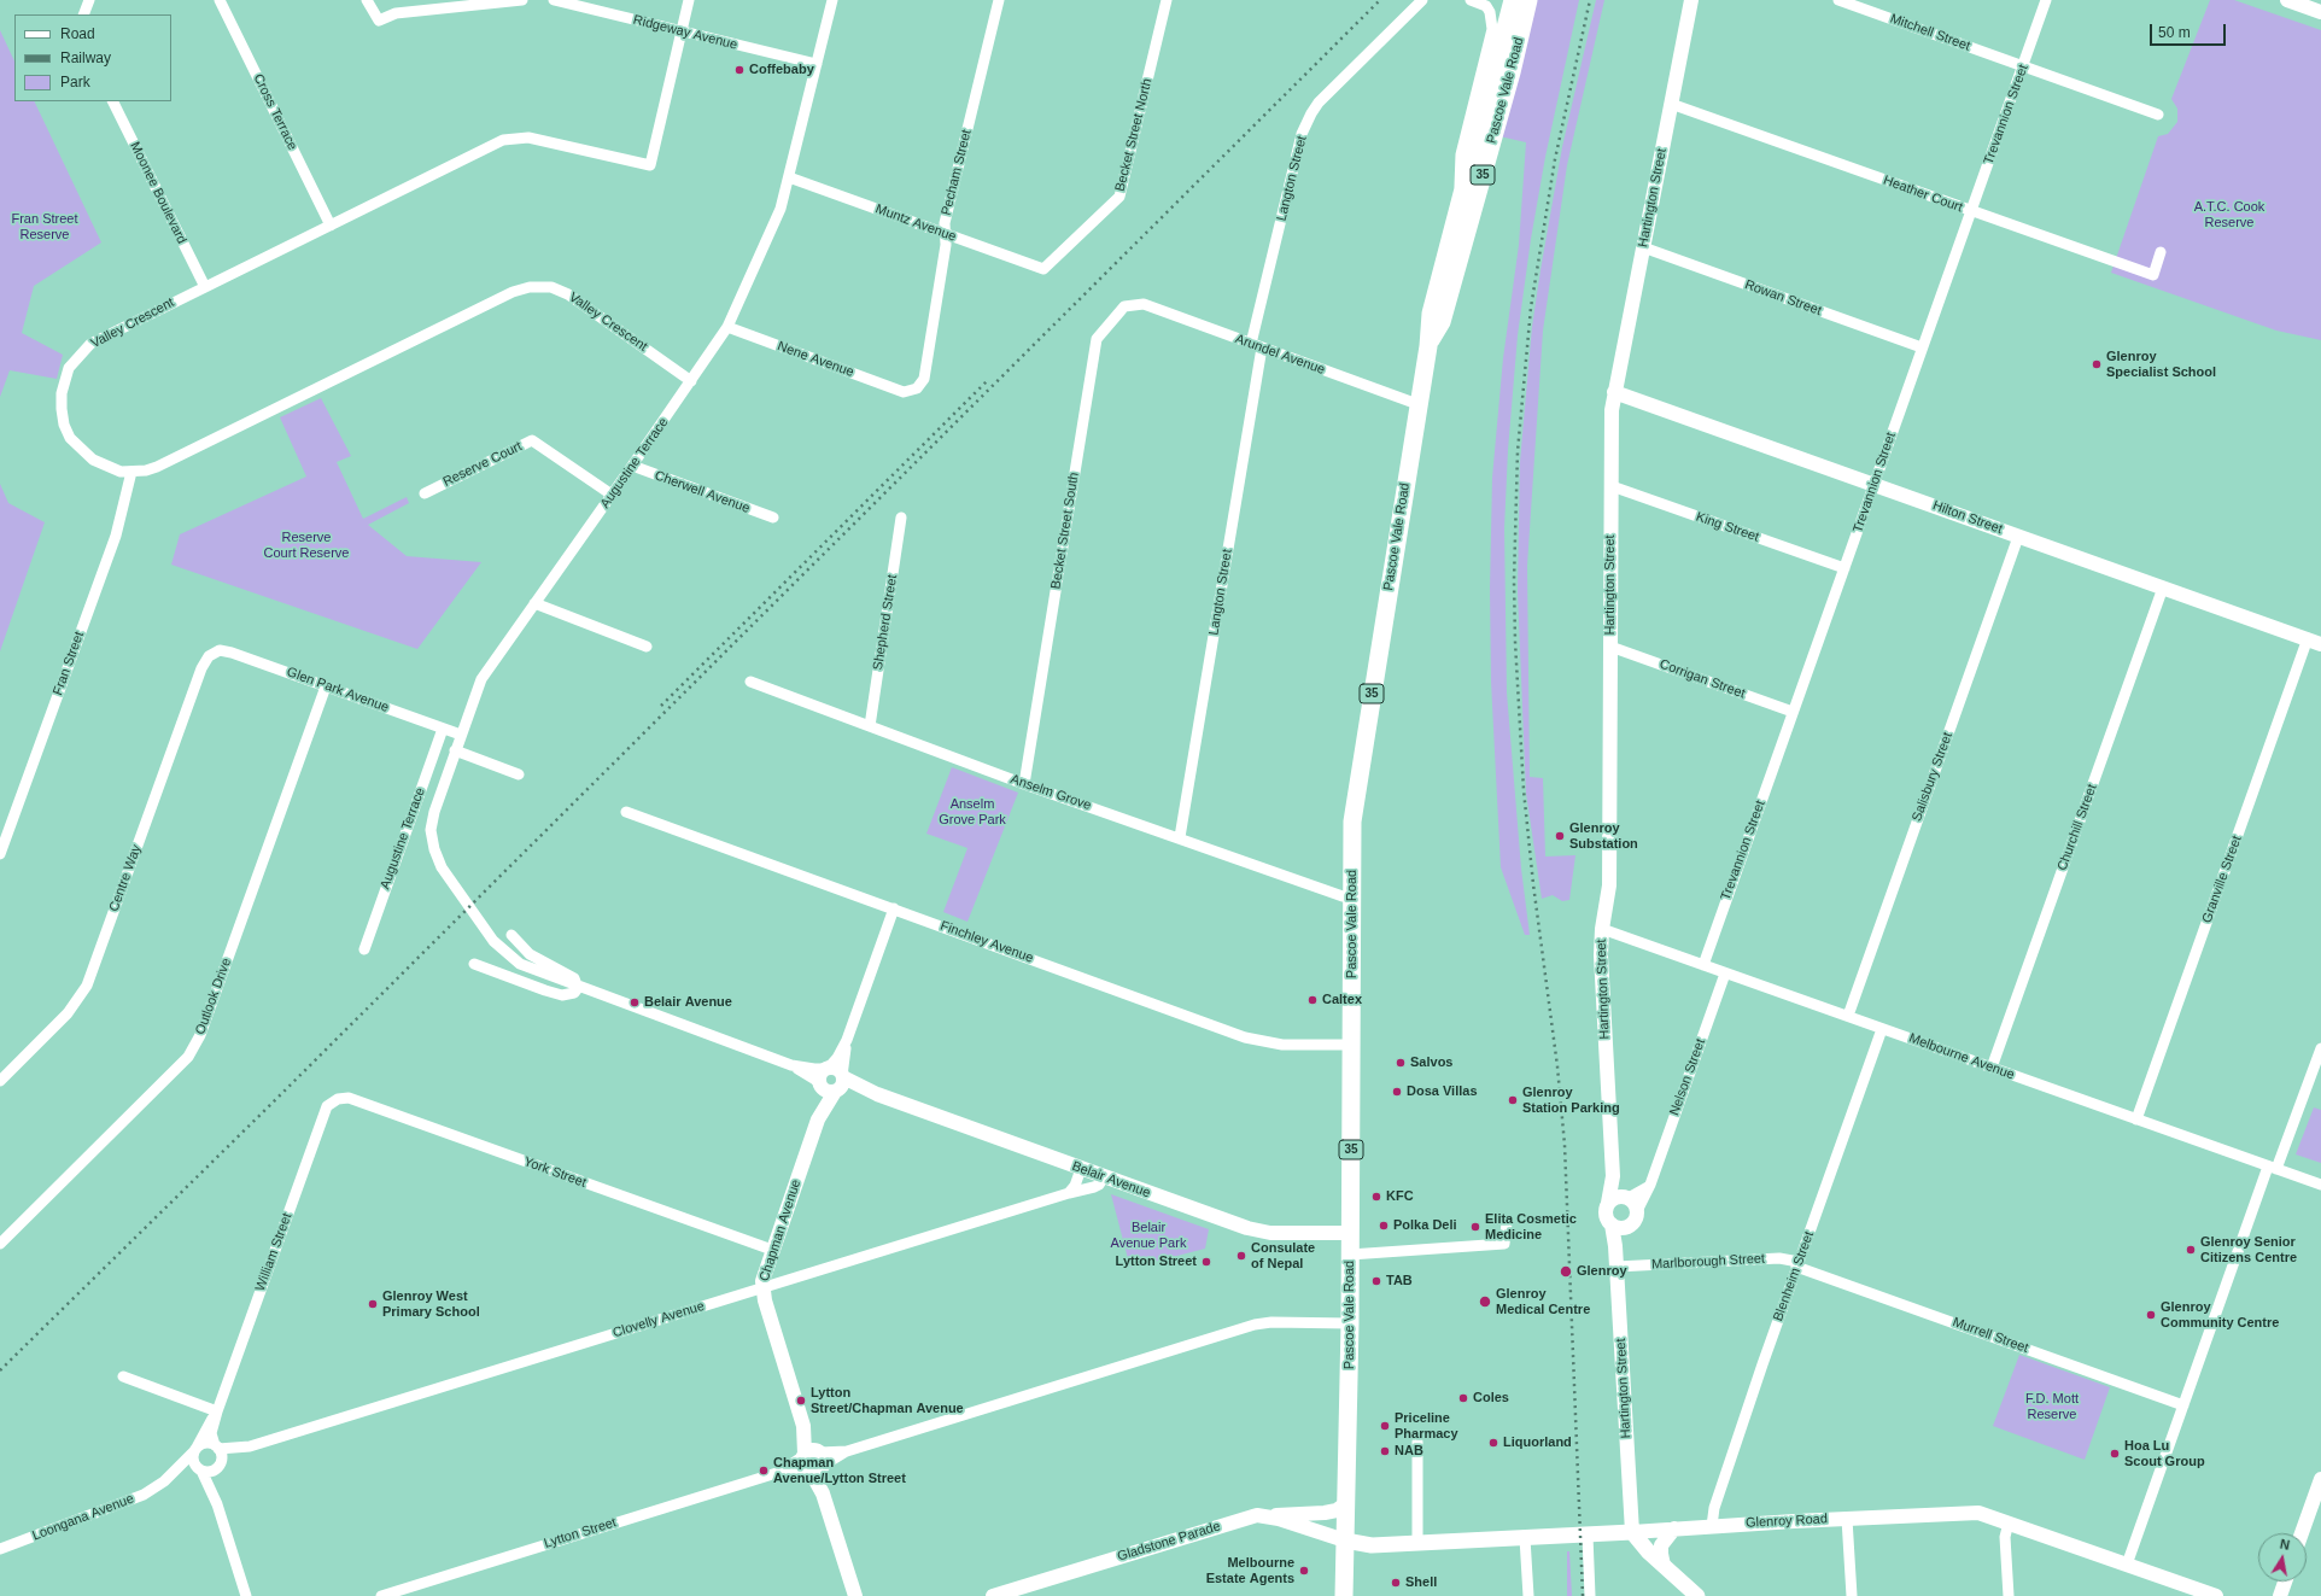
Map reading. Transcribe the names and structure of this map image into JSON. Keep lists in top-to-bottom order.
{
  "streets": {
    "main road": ["Pascoe Vale Road", "35", "Glenroy Road"],
    "street": [
      "Ridgeway Avenue",
      "Mitchell Street",
      "Cross Terrace",
      "Trevannion Street",
      "Becket Street North",
      "Pecham Street",
      "Langton Street",
      "Moonee Boulevard",
      "Heather Court",
      "Hartington Street",
      "Muntz Avenue",
      "Rowan Street",
      "Valley Crescent",
      "Arundel Avenue",
      "Nene Avenue",
      "Augustine Terrace",
      "Reserve Court",
      "Cherwell Avenue",
      "Hilton Street",
      "King Street",
      "Becket Street South",
      "Shepherd Street",
      "Fran Street",
      "Corrigan Street",
      "Glen Park Avenue",
      "Salisbury Street",
      "Anselm Grove",
      "Churchill Street",
      "Centre Way",
      "Granville Street",
      "Finchley Avenue",
      "Outlook Drive",
      "Melbourne Avenue",
      "Nelson Street",
      "York Street",
      "Belair Avenue",
      "Chapman Avenue",
      "William Street",
      "Marlborough Street",
      "Blenheim Street",
      "Clovelly Avenue",
      "Murrell Street",
      "Loongana Avenue",
      "Lytton Street",
      "Gladstone Parade"
    ]
  },
  "crossings": [
    ["Ridgeway Avenue", "Valley Crescent"],
    ["Ridgeway Avenue", "Augustine Terrace"],
    ["Mitchell Street", "Trevannion Street"],
    ["Pascoe Vale Road", "Arundel Avenue"],
    ["Pascoe Vale Road", "Anselm Grove"],
    ["Pascoe Vale Road", "Finchley Avenue"],
    ["Pascoe Vale Road", "Belair Avenue"],
    ["Pascoe Vale Road", "Glenroy Road"],
    ["Pascoe Vale Road", "Gladstone Parade"],
    ["Cross Terrace", "Valley Crescent"],
    ["Trevannion Street", "Heather Court"],
    ["Trevannion Street", "Rowan Street"],
    ["Trevannion Street", "Hilton Street"],
    ["Trevannion Street", "King Street"],
    ["Trevannion Street", "Corrigan Street"],
    ["Trevannion Street", "Melbourne Avenue"],
    ["Becket Street North", "Muntz Avenue"],
    ["Pecham Street", "Muntz Avenue"],
    ["Pecham Street", "Nene Avenue"],
    ["Langton Street", "Arundel Avenue"],
    ["Langton Street", "Anselm Grove"],
    ["Moonee Boulevard", "Valley Crescent"],
    ["Heather Court", "Hartington Street"],
    ["Hartington Street", "Rowan Street"],
    ["Hartington Street", "Hilton Street"],
    ["Hartington Street", "King Street"],
    ["Hartington Street", "Corrigan Street"],
    ["Hartington Street", "Melbourne Avenue"],
    ["Hartington Street", "Nelson Street"],
    ["Hartington Street", "Marlborough Street"],
    ["Hartington Street", "Glenroy Road"],
    ["Muntz Avenue", "Augustine Terrace"],
    ["Valley Crescent", "Augustine Terrace"],
    ["Valley Crescent", "Fran Street"],
    ["Arundel Avenue", "Becket Street South"],
    ["Nene Avenue", "Augustine Terrace"],
    ["Augustine Terrace", "Reserve Court"],
    ["Augustine Terrace", "Cherwell Avenue"],
    ["Augustine Terrace", "Glen Park Avenue"],
    ["Hilton Street", "Salisbury Street"],
    ["Hilton Street", "Churchill Street"],
    ["Hilton Street", "Granville Street"],
    ["Becket Street South", "Anselm Grove"],
    ["Shepherd Street", "Anselm Grove"],
    ["Glen Park Avenue", "Centre Way"],
    ["Glen Park Avenue", "Outlook Drive"],
    ["Salisbury Street", "Melbourne Avenue"],
    ["Churchill Street", "Melbourne Avenue"],
    ["Granville Street", "Melbourne Avenue"],
    ["Melbourne Avenue", "Nelson Street"],
    ["Melbourne Avenue", "Blenheim Street"],
    ["York Street", "Chapman Avenue"],
    ["York Street", "William Street"],
    ["Belair Avenue", "Chapman Avenue"],
    ["Belair Avenue", "Clovelly Avenue"],
    ["Chapman Avenue", "Clovelly Avenue"],
    ["Chapman Avenue", "Lytton Street"],
    ["William Street", "Clovelly Avenue"],
    ["William Street", "Loongana Avenue"],
    ["Marlborough Street", "Blenheim Street"],
    ["Marlborough Street", "Murrell Street"],
    ["Blenheim Street", "Murrell Street"],
    ["Blenheim Street", "Glenroy Road"],
    ["Clovelly Avenue", "Loongana Avenue"],
    ["Glenroy Road", "Gladstone Parade"]
  ],
  "parks": [
    "A.T.C. Cook Reserve",
    "Fran Street Reserve",
    "Reserve Court Reserve",
    "Anselm Grove Park",
    "Belair Avenue Park",
    "F.D. Mott Reserve"
  ],
  "places": [
    "Coffebaby",
    "Glenroy Specialist School",
    "Glenroy Substation",
    "Caltex",
    "Belair Avenue",
    "Salvos",
    "Dosa Villas",
    "Glenroy Station Parking",
    "KFC",
    "Polka Deli",
    "Elita Cosmetic Medicine",
    "Glenroy Senior Citizens Centre",
    "Consulate of Nepal",
    "Lytton Street",
    "Glenroy",
    "TAB",
    "Glenroy Medical Centre",
    "Glenroy West Primary School",
    "Glenroy Community Centre",
    "Coles",
    "Lytton Street/Chapman Avenue",
    "Priceline Pharmacy",
    "Liquorland",
    "NAB",
    "Hoa Lu Scout Group",
    "Chapman Avenue/Lytton Street",
    "Melbourne Estate Agents",
    "Shell"
  ],
  "legend": ["Road", "Railway", "Park"],
  "scale_bar": "50 m",
  "north": "top"
}
